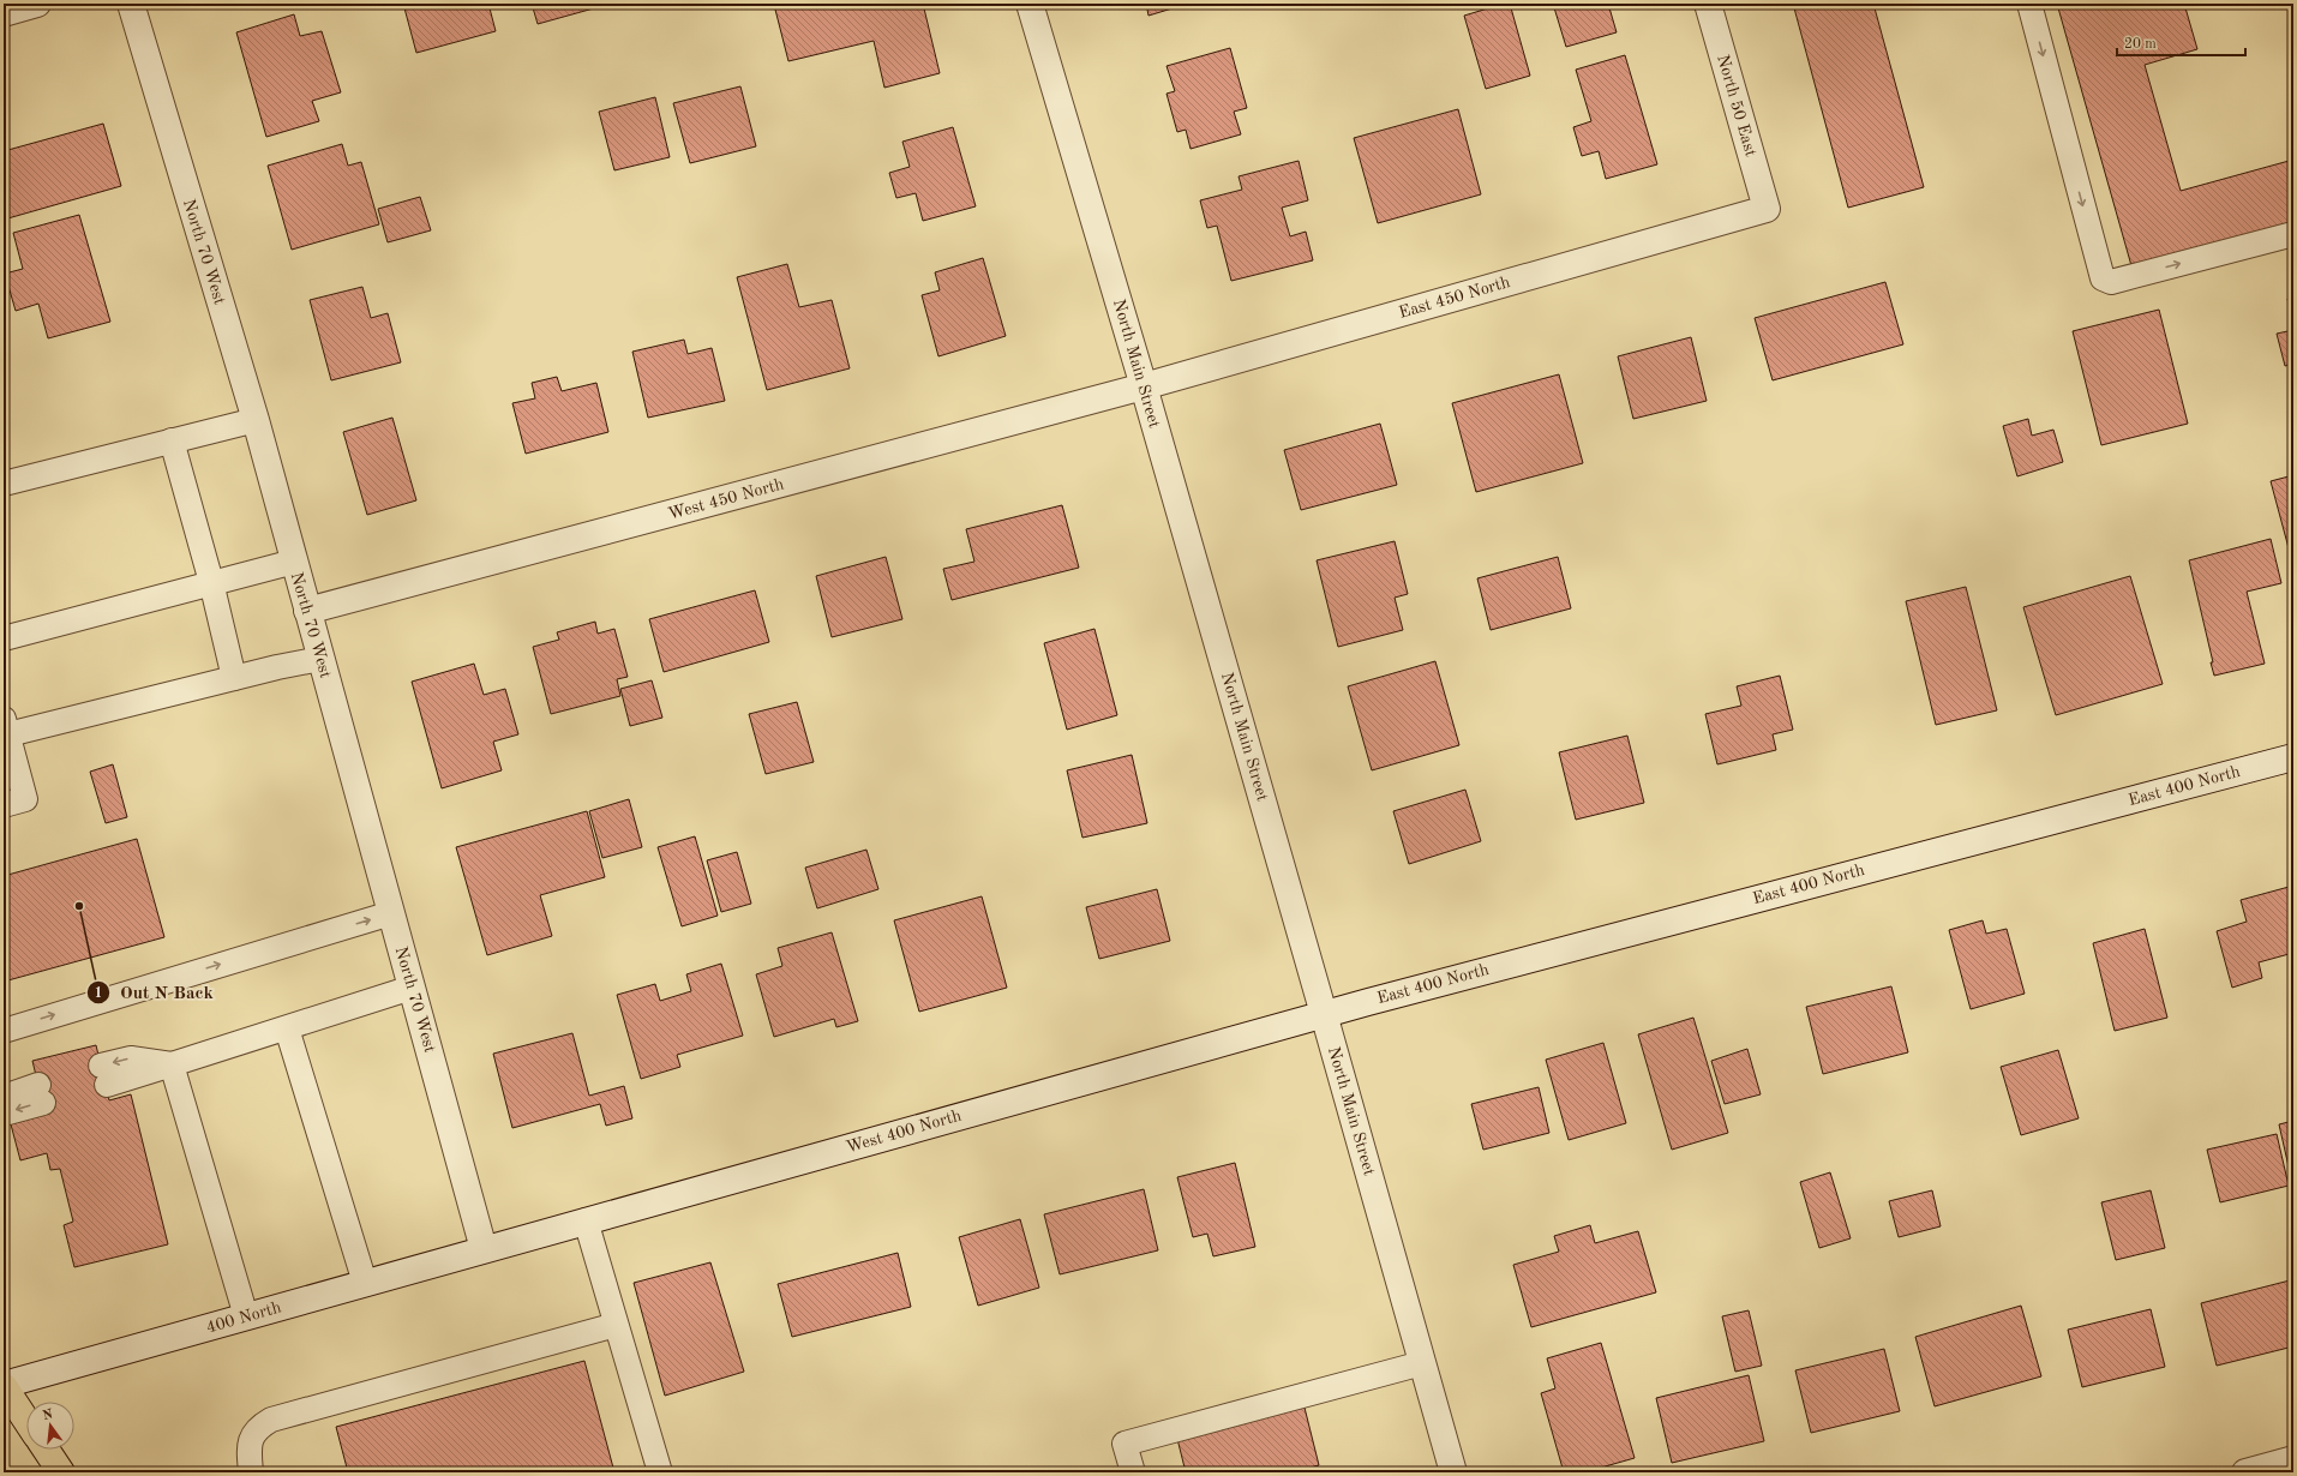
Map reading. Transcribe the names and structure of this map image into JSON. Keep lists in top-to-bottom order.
{
  "streets": {
    "street": [
      "North 50 East",
      "North 70 West",
      "East 450 North",
      "North Main Street",
      "West 450 North",
      "East 400 North",
      "West 400 North",
      "400 North"
    ]
  },
  "crossings": [
    ["North 50 East", "East 450 North"],
    ["North 70 West", "West 450 North"],
    ["North 70 West", "West 400 North"],
    ["North 70 West", "400 North"],
    ["East 450 North", "North Main Street"],
    ["East 450 North", "West 450 North"],
    ["North Main Street", "West 450 North"],
    ["North Main Street", "East 400 North"],
    ["North Main Street", "West 400 North"],
    ["East 400 North", "West 400 North"],
    ["West 400 North", "400 North"]
  ],
  "places": ["Out N Back"],
  "scale_bar": "20 m",
  "north": "top"
}
